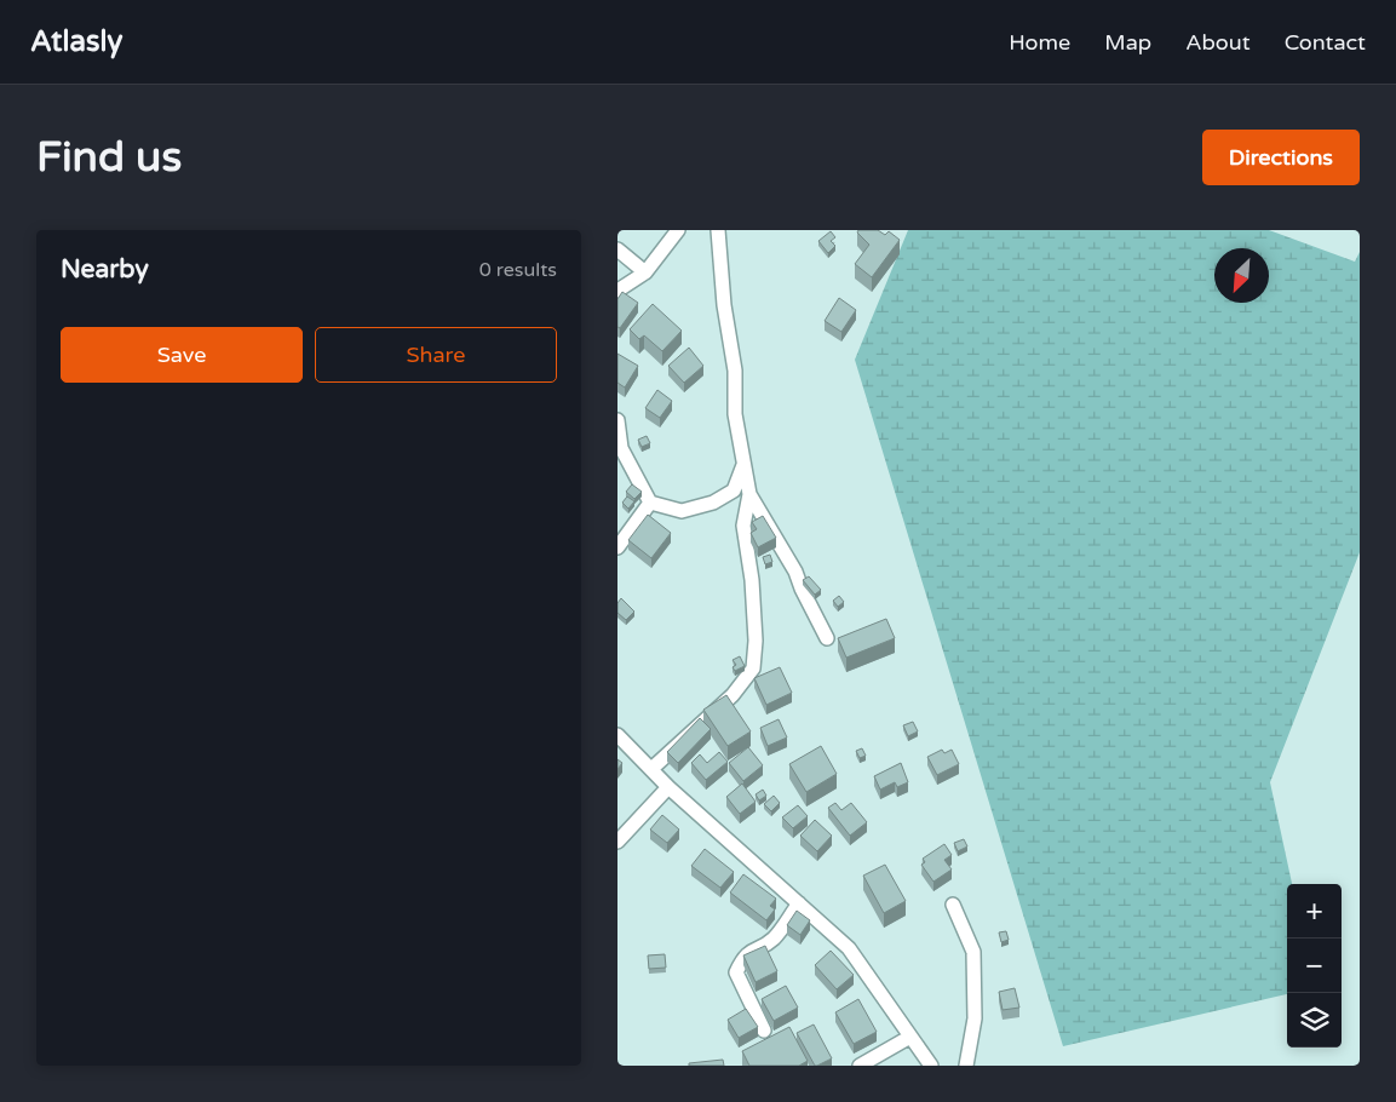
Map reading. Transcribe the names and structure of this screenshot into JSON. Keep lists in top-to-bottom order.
{
  "north": "bottom left",
  "page": {
    "header": "Atlasly",
    "nav": [
      "Home",
      "Map",
      "About",
      "Contact"
    ],
    "buttons": [
      "Directions",
      ["Save", "Share"]
    ],
    "title": "Find us",
    "heading": ["Nearby", "0 results"],
    "map_buttons": ["+", "−"]
  }
}
